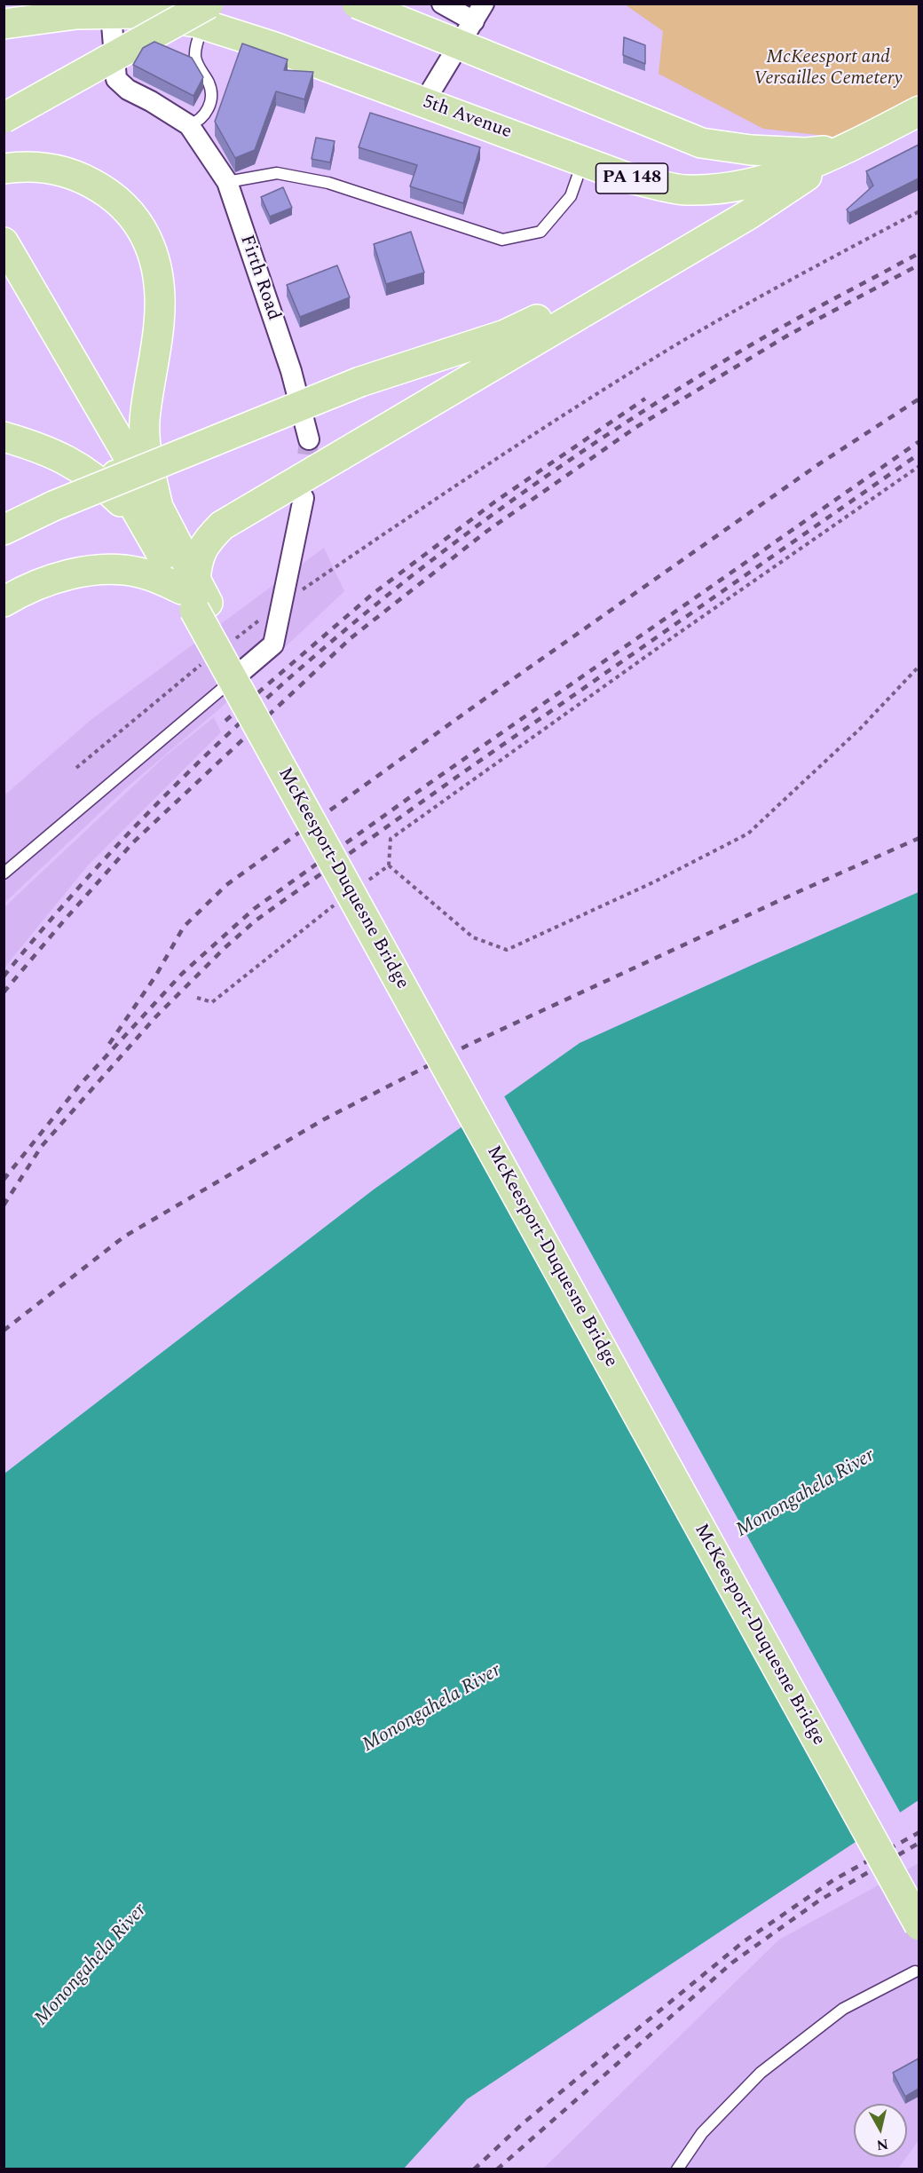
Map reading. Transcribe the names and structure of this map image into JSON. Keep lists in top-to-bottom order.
{
  "streets": {
    "main road": ["5th Avenue", "PA 148", "McKeesport-Duquesne Bridge"],
    "street": ["Firth Road"]
  },
  "water": ["Monongahela River"],
  "parks": ["McKeesport and Versailles Cemetery"],
  "north": "bottom"
}
